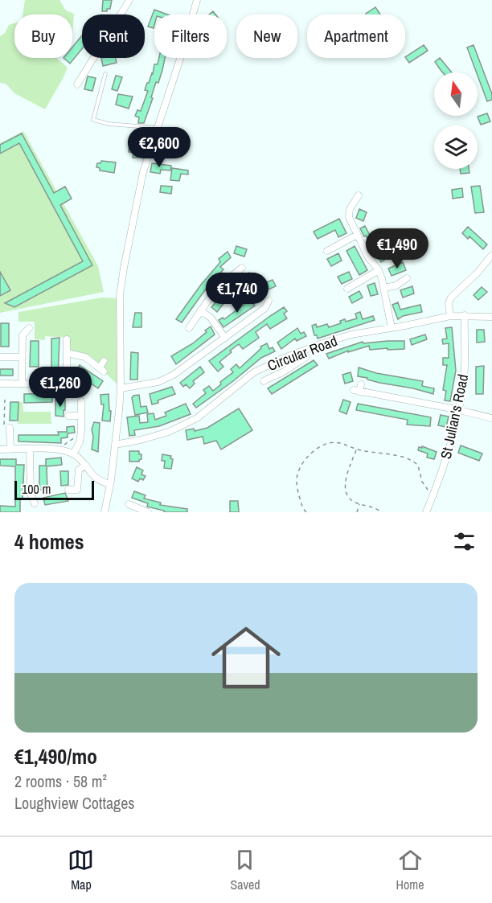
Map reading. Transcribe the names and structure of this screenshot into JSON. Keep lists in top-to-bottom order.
{
  "streets": {
    "street": ["Circular Road", "St Julian's Road"]
  },
  "crossings": [
    ["Circular Road", "St Julian's Road"]
  ],
  "scale_bar": "100 m",
  "north": "top",
  "page": {
    "chip": [
      "Buy",
      "Rent",
      "Filters",
      "New",
      "Apartment"
    ],
    "price": [
      "€2,600",
      "€1,490",
      "€1,740",
      "€1,260"
    ],
    "scale": "100 m",
    "heading": "4 homes",
    "list": [
      {
        "name": "€1,490/mo",
        "note": "2 rooms · 58 m² · Loughview Cottages"
      }
    ],
    "tabs": ["Map", "Saved", "Home"]
  }
}
